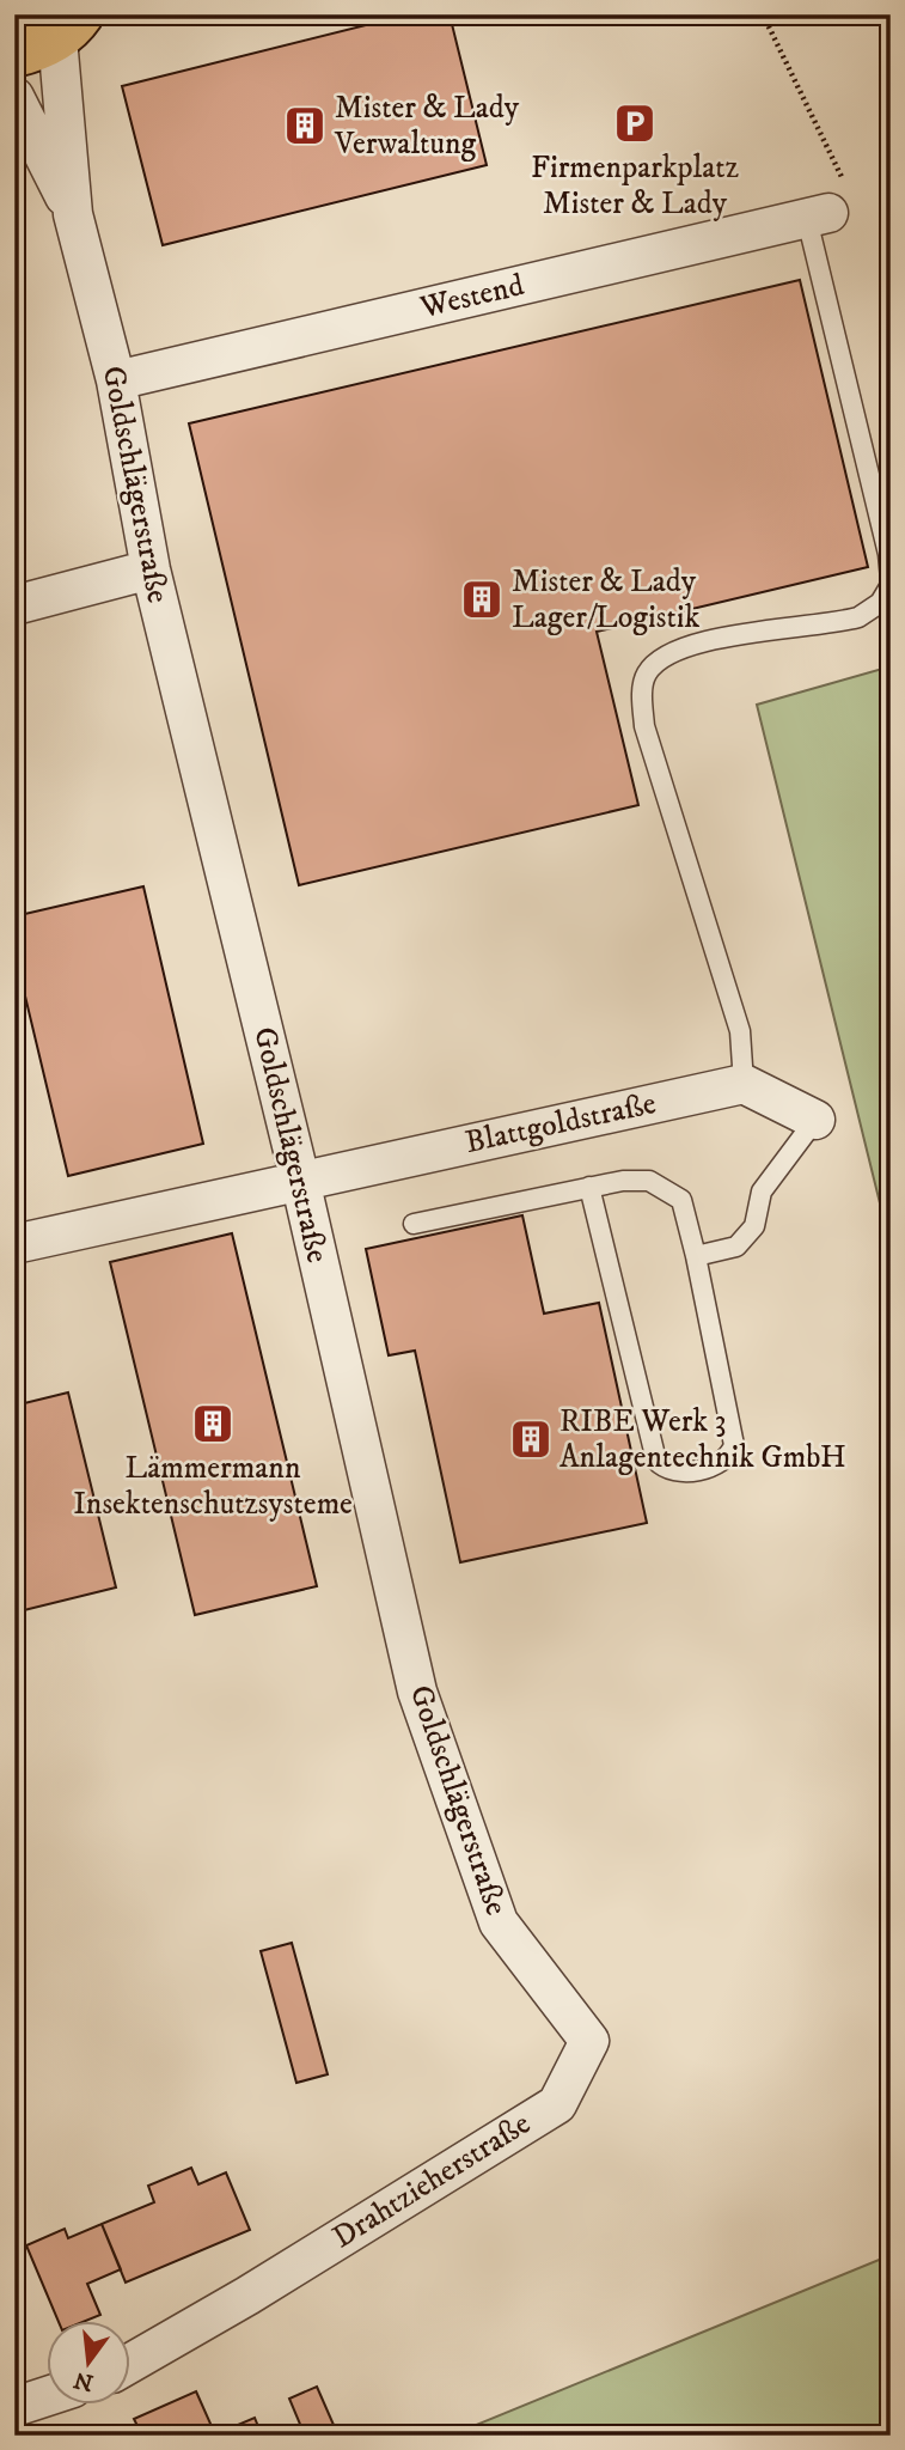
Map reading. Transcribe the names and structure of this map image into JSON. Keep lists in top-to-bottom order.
{
  "streets": {
    "street": [
      "Westend",
      "Goldschlägerstraße",
      "Blattgoldstraße",
      "Drahtzieherstraße"
    ]
  },
  "crossings": [
    ["Westend", "Goldschlägerstraße"],
    ["Goldschlägerstraße", "Blattgoldstraße"],
    ["Goldschlägerstraße", "Drahtzieherstraße"]
  ],
  "places": {
    "parking": ["Firmenparkplatz Mister & Lady"],
    "building": [
      "Mister & Lady Verwaltung",
      "Mister & Lady Lager/Logistik",
      "Lämmermann Insektenschutzsysteme",
      "RIBE Werk 3 Anlagentechnik GmbH"
    ]
  },
  "north": "bottom"
}
